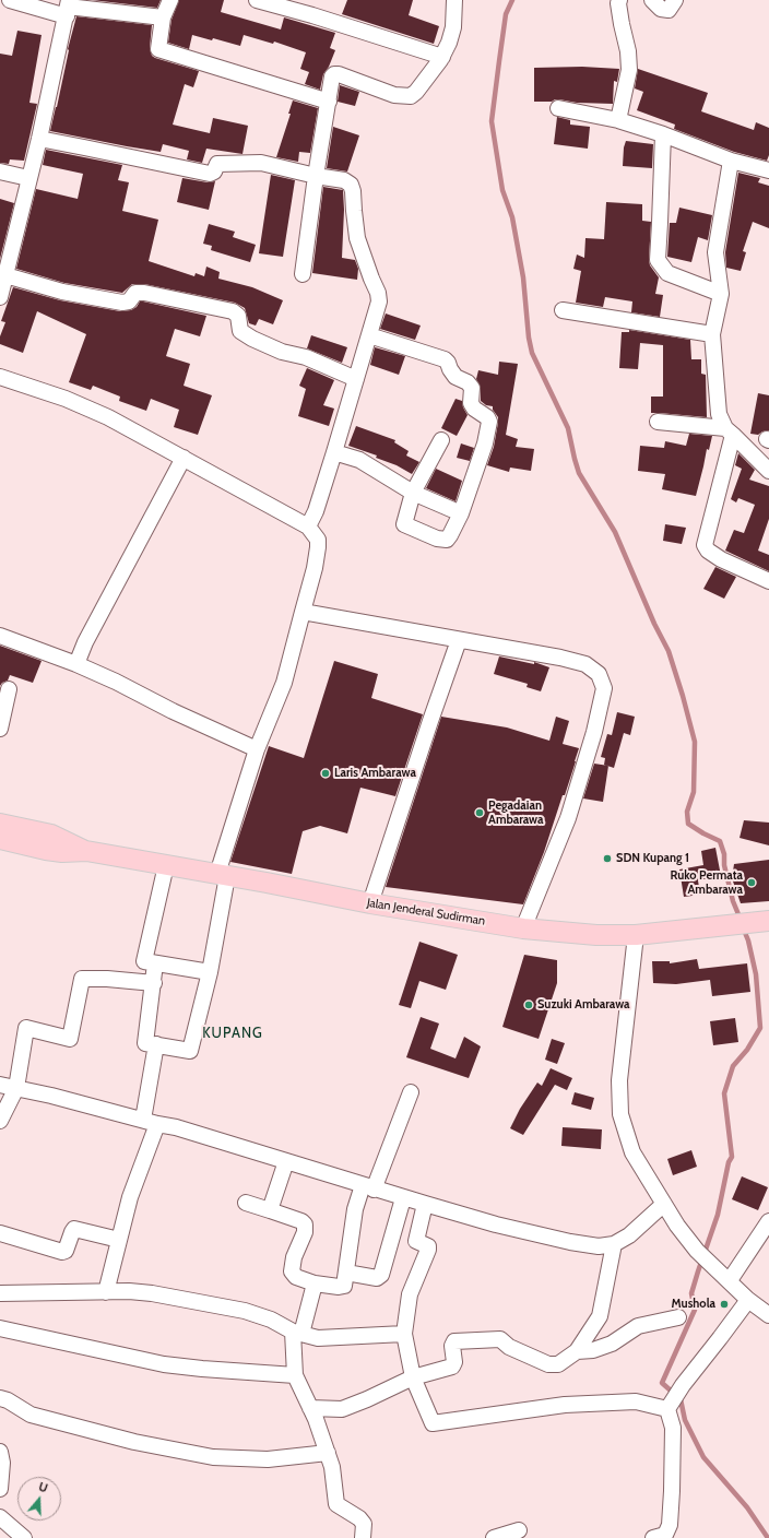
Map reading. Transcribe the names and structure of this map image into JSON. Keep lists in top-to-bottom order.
{
  "streets": {
    "main road": ["Jalan Jenderal Sudirman"]
  },
  "districts": ["KUPANG"],
  "places": [
    "Laris Ambarawa",
    "Pegadaian Ambarawa",
    "SDN Kupang 1",
    "Ruko Permata Ambarawa",
    "Suzuki Ambarawa",
    "Mushola"
  ],
  "north": "top"
}
